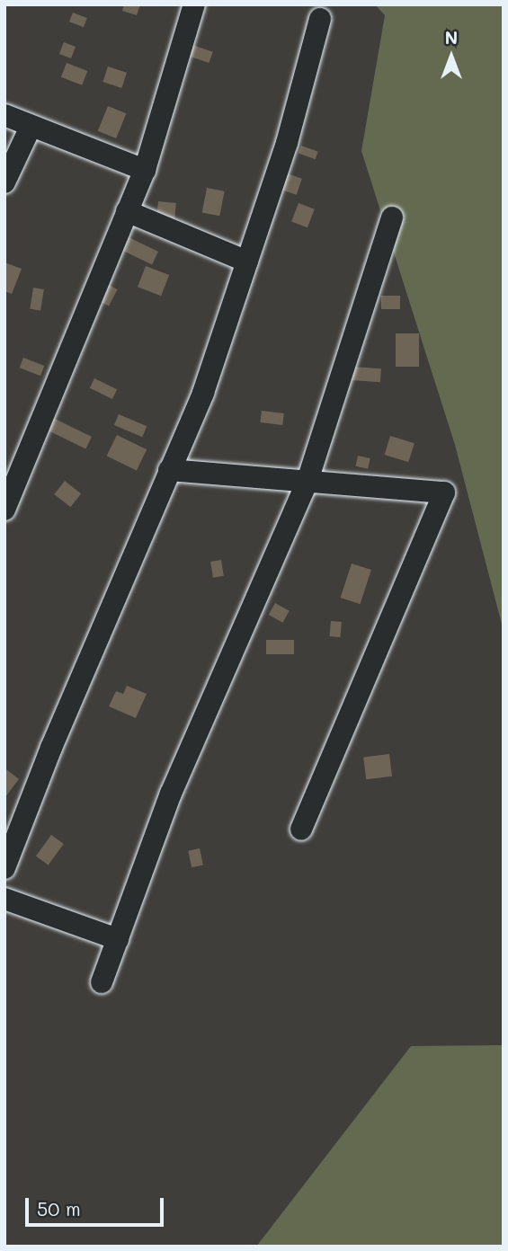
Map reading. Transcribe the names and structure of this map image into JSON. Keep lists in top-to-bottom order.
{
  "scale_bar": "50 m",
  "north": "top"
}
